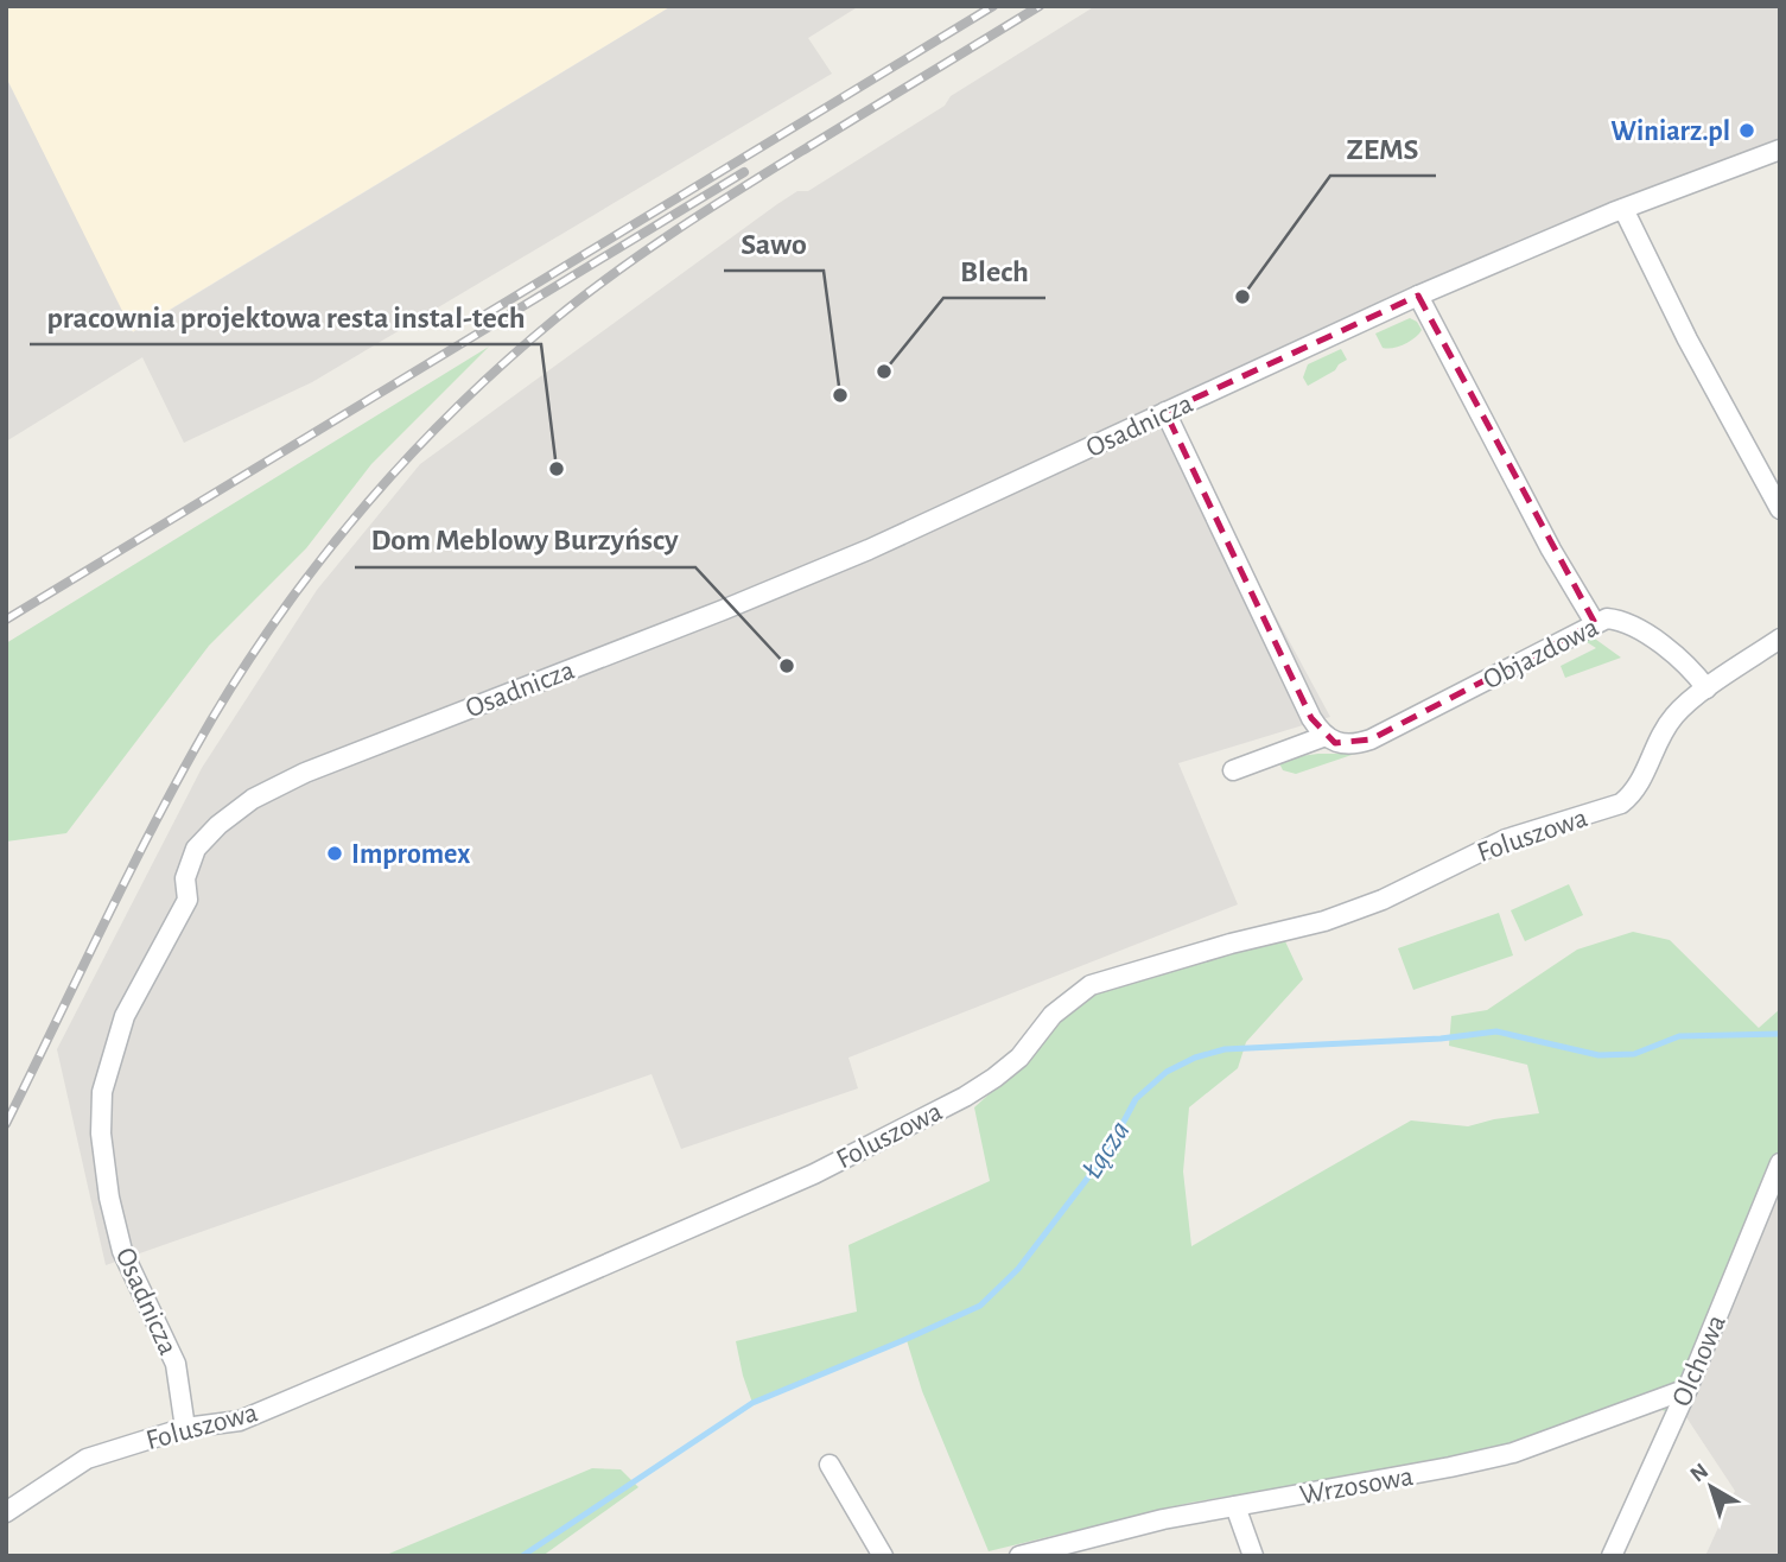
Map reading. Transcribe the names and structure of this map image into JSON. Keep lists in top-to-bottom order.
{
  "streets": {
    "street": [
      "Osadnicza",
      "Objazdowa",
      "Foluszowa",
      "Olchowa",
      "Wrzosowa"
    ]
  },
  "crossings": [
    ["Osadnicza", "Foluszowa"],
    ["Objazdowa", "Foluszowa"],
    ["Olchowa", "Wrzosowa"]
  ],
  "water": ["Łącza"],
  "places": [
    "Winiarz.pl",
    "ZEMS",
    "Blech",
    "Sawo",
    "pracownia projektowa resta instal-tech",
    "Dom Meblowy Burzyńscy",
    "Impromex"
  ],
  "north": "top left"
}
